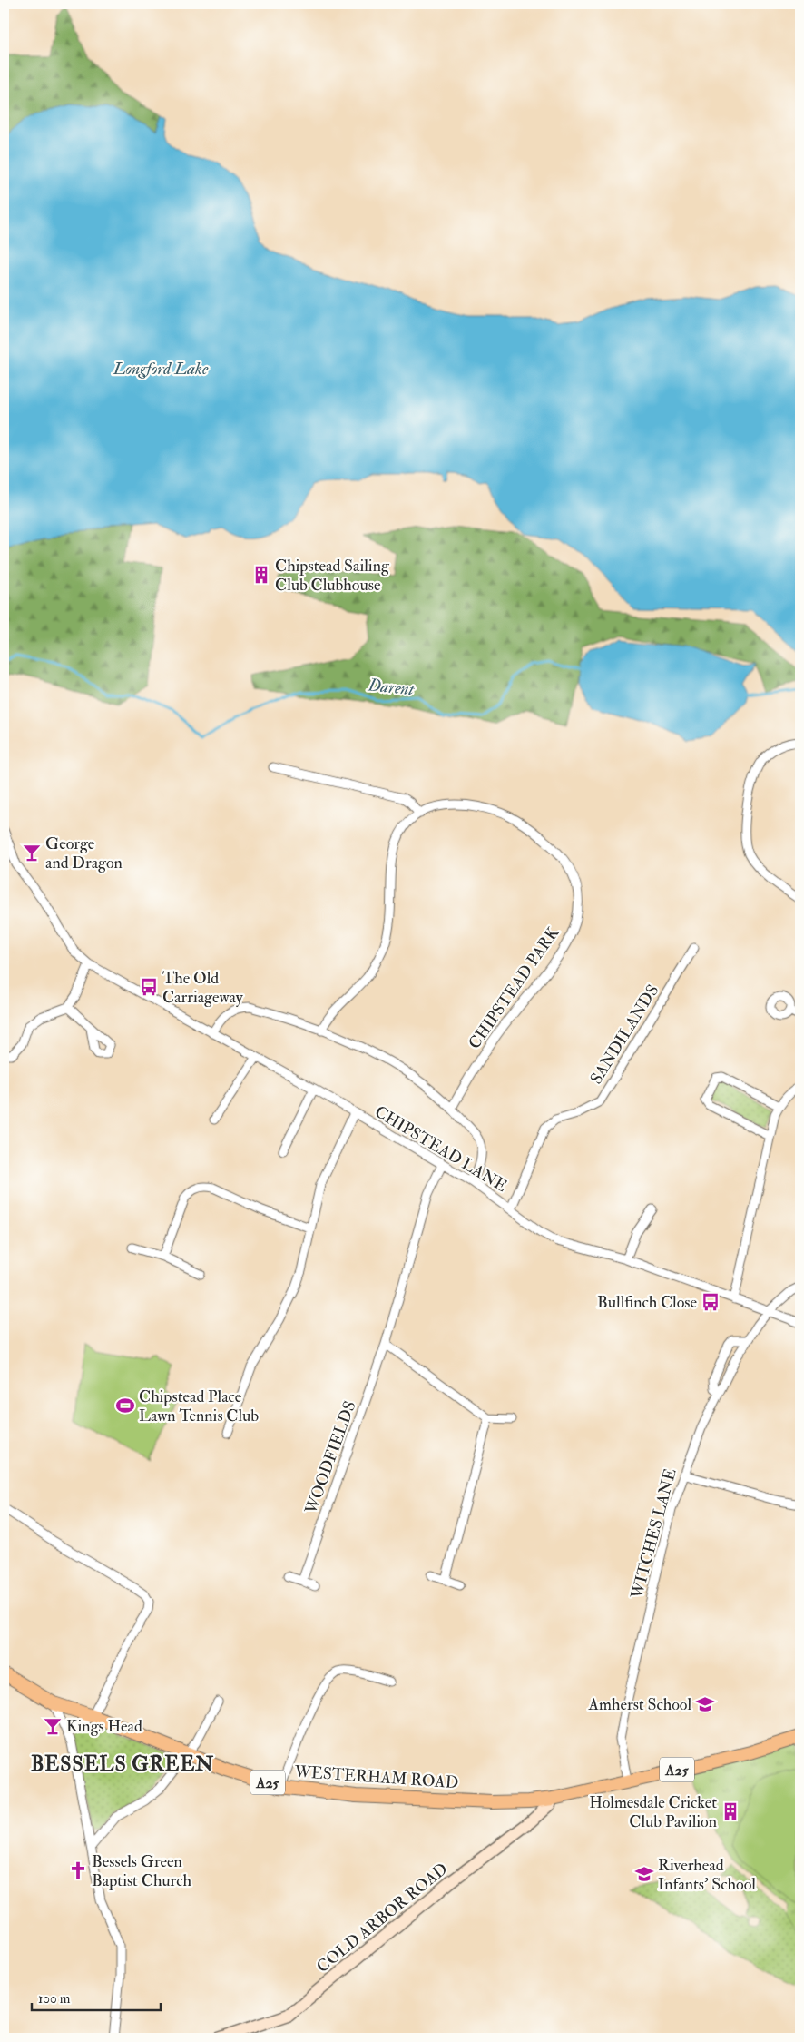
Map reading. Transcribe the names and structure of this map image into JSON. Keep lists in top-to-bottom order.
{
  "streets": {
    "highway": ["A25", "WESTERHAM ROAD"],
    "main road": ["COLD ARBOR ROAD"],
    "street": [
      "CHIPSTEAD PARK",
      "SANDILANDS",
      "CHIPSTEAD LANE",
      "WOODFIELDS",
      "WITCHES LANE"
    ]
  },
  "crossings": [
    ["SANDILANDS", "CHIPSTEAD LANE"],
    ["CHIPSTEAD LANE", "WOODFIELDS"],
    ["CHIPSTEAD LANE", "WITCHES LANE"],
    ["WITCHES LANE", "A25"],
    ["A25", "WESTERHAM ROAD"],
    ["A25", "COLD ARBOR ROAD"],
    ["WESTERHAM ROAD", "COLD ARBOR ROAD"]
  ],
  "districts": ["BESSELS GREEN"],
  "water": ["Longford Lake", "Darent"],
  "places": {
    "building": ["Chipstead Sailing Club Clubhouse", "Holmesdale Cricket Club Pavilion"],
    "bar": ["George and Dragon", "Kings Head"],
    "bus stop": ["The Old Carriageway", "Bullfinch Close"],
    "sports": ["Chipstead Place Lawn Tennis Club"],
    "school or university": ["Amherst School", "Riverhead Infants' School"],
    "church": ["Bessels Green Baptist Church"]
  },
  "scale_bar": "100 m"
}
